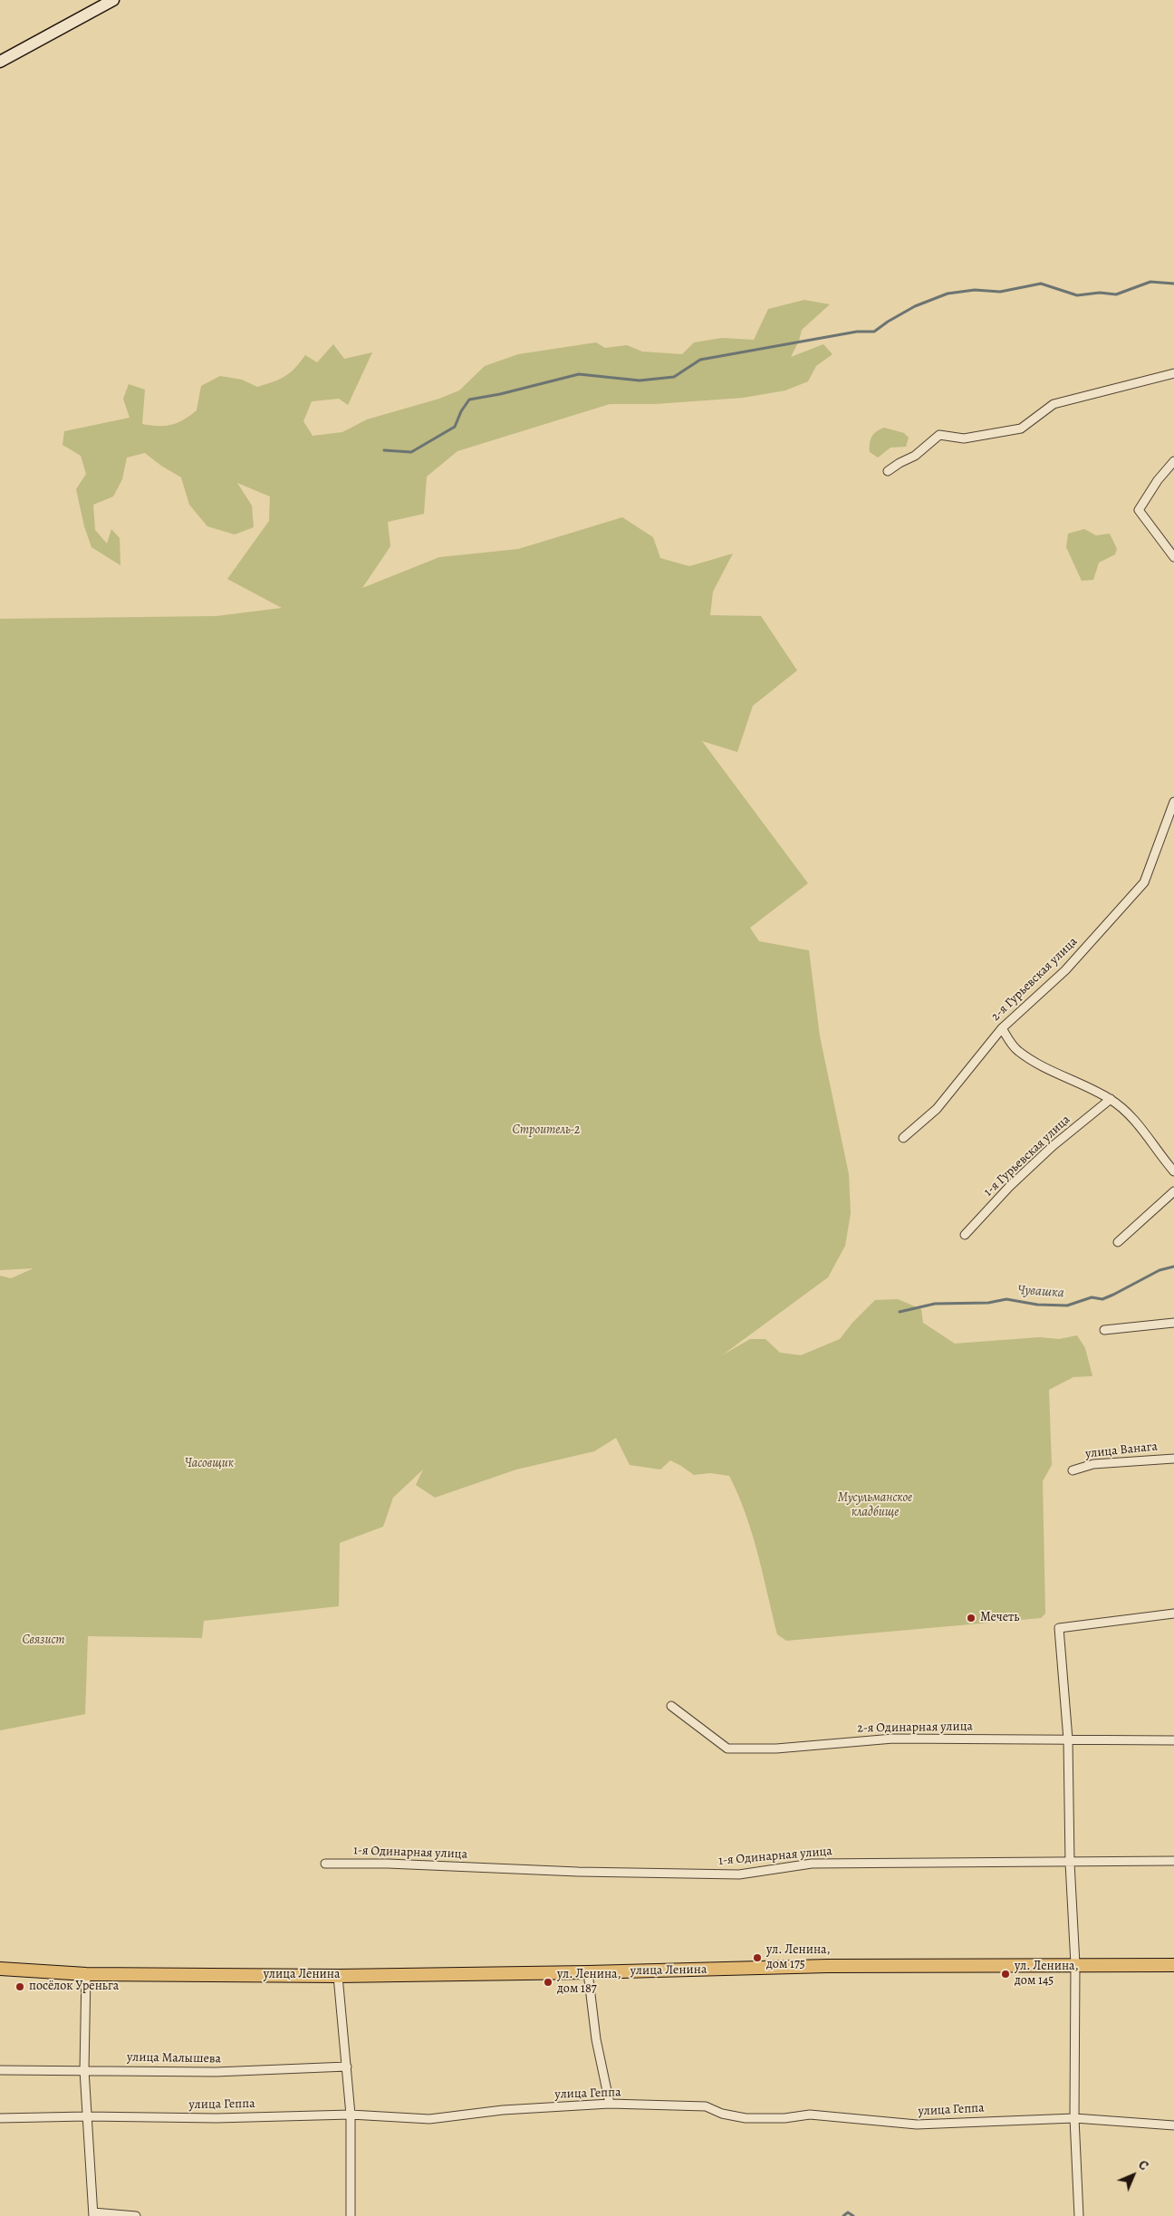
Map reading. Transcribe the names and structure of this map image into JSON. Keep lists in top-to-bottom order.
{
  "streets": {
    "main road": ["улица Ленина"],
    "street": [
      "2-я Гурьевская улица",
      "1-я Гурьевская улица",
      "улица Ванага",
      "2-я Одинарная улица",
      "1-я Одинарная улица",
      "улица Малышева",
      "улица Геппа"
    ]
  },
  "water": ["Чувашка"],
  "parks": [
    "Строитель-2",
    "Часовщик",
    "Мусульманское кладбище",
    "Связист"
  ],
  "places": [
    "Мечеть",
    "ул. Ленина, дом 175",
    "ул. Ленина, дом 145",
    "ул. Ленина, дом 187",
    "посёлок Уреньга"
  ],
  "north": "top right"
}
